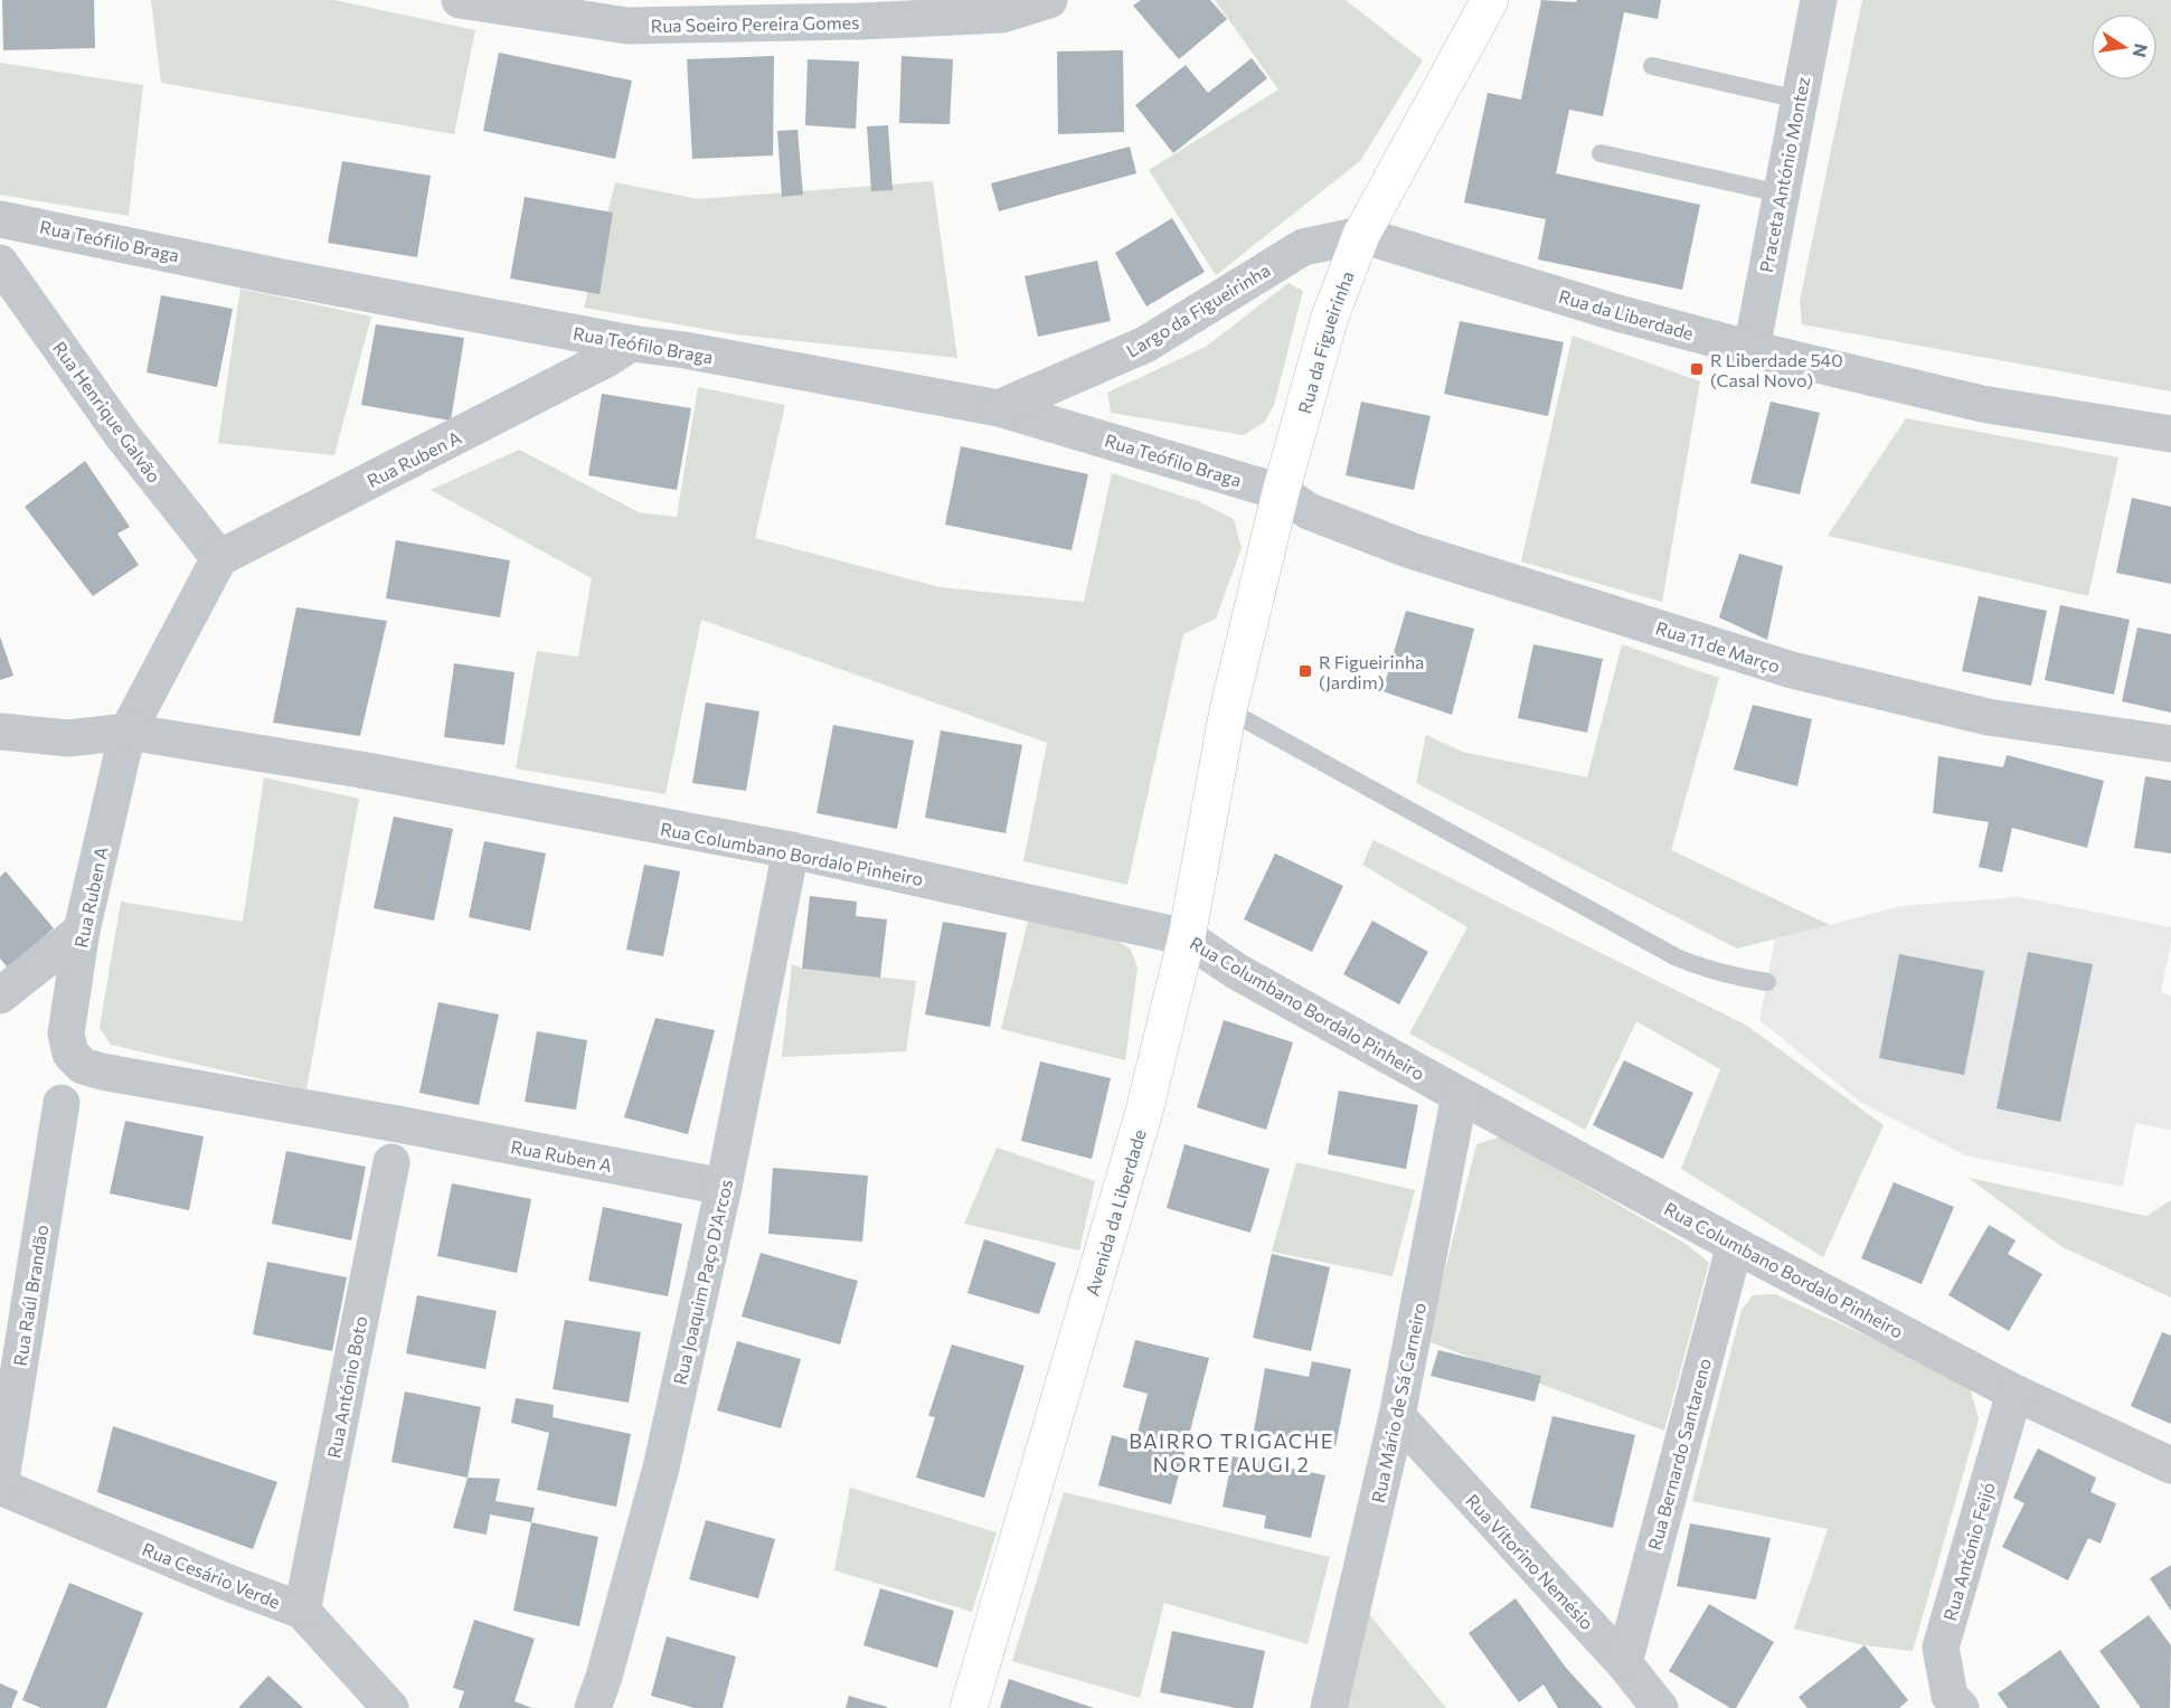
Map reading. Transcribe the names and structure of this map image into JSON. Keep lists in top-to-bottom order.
{
  "streets": {
    "street": [
      "Rua Soeiro Pereira Gomes",
      "Praceta António Montez",
      "Rua Teófilo Braga",
      "Largo da Figueirinha",
      "Rua da Liberdade",
      "Rua da Figueirinha",
      "Rua Henrique Galvão",
      "Rua Ruben A",
      "Rua 11 de Março",
      "Rua Columbano Bordalo Pinheiro",
      "Avenida da Liberdade",
      "Rua Joaquim Paço D'Arcos",
      "Rua Raúl Brandão",
      "Rua António Boto",
      "Rua Mário de Sá Carneiro",
      "Rua Bernardo Santareno",
      "Rua António Feijó",
      "Rua Vitorino Nemésio",
      "Rua Cesário Verde"
    ]
  },
  "crossings": [
    ["Praceta António Montez", "Rua da Liberdade"],
    ["Rua Teófilo Braga", "Largo da Figueirinha"],
    ["Rua Teófilo Braga", "Rua da Figueirinha"],
    ["Rua Teófilo Braga", "Rua Ruben A"],
    ["Rua Teófilo Braga", "Rua 11 de Março"],
    ["Largo da Figueirinha", "Rua da Liberdade"],
    ["Largo da Figueirinha", "Rua da Figueirinha"],
    ["Rua da Liberdade", "Rua da Figueirinha"],
    ["Rua da Figueirinha", "Rua 11 de Março"],
    ["Rua da Figueirinha", "Avenida da Liberdade"],
    ["Rua Henrique Galvão", "Rua Ruben A"],
    ["Rua Ruben A", "Rua Columbano Bordalo Pinheiro"],
    ["Rua Ruben A", "Rua Joaquim Paço D'Arcos"],
    ["Rua Columbano Bordalo Pinheiro", "Avenida da Liberdade"],
    ["Rua Columbano Bordalo Pinheiro", "Rua Joaquim Paço D'Arcos"],
    ["Rua Columbano Bordalo Pinheiro", "Rua Mário de Sá Carneiro"],
    ["Rua Columbano Bordalo Pinheiro", "Rua Bernardo Santareno"],
    ["Rua Columbano Bordalo Pinheiro", "Rua António Feijó"],
    ["Rua Raúl Brandão", "Rua Cesário Verde"],
    ["Rua António Boto", "Rua Cesário Verde"],
    ["Rua Mário de Sá Carneiro", "Rua Vitorino Nemésio"],
    ["Rua Bernardo Santareno", "Rua Vitorino Nemésio"]
  ],
  "districts": ["BAIRRO TRIGACHE NORTE AUGI 2"],
  "places": {
    "transit": ["R Liberdade 540 (Casal Novo)", "R Figueirinha (Jardim)"]
  },
  "north": "right"
}
